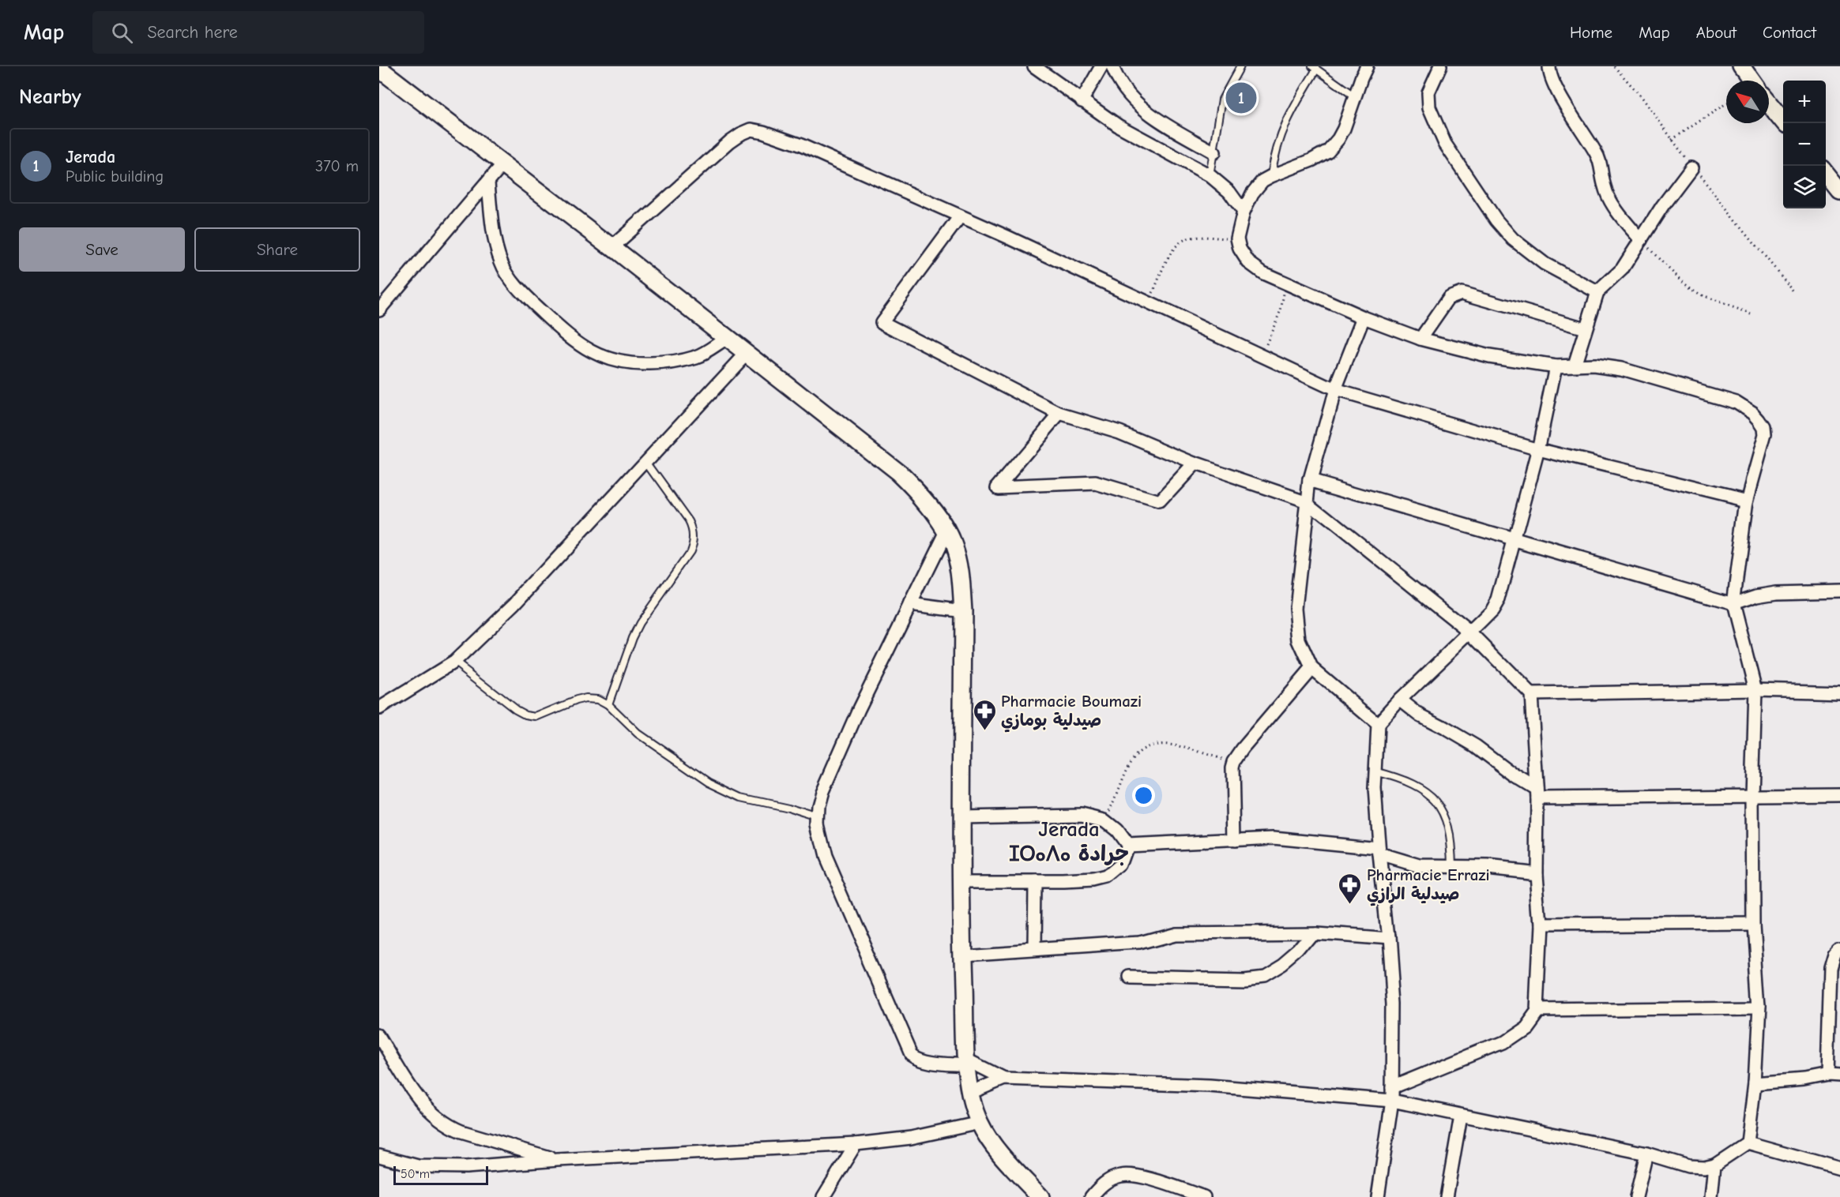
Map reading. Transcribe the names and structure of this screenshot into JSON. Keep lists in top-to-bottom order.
{
  "districts": ["Jerada ⵊⵔⴰⴷⴰ جرادة"],
  "places": {
    "pharmacy": ["Pharmacie Boumazi صيدلية بومازي", "Pharmacie Errazi صيدلية الرازي"]
  },
  "scale_bar": "50 m",
  "north": "top left",
  "page": {
    "header": "Map",
    "search": "Search here",
    "nav": [
      "Home",
      "Map",
      "About",
      "Contact"
    ],
    "heading": "Nearby",
    "map_buttons": ["+", "−"],
    "pins": "1",
    "list": [
      {
        "mark": "1",
        "name": "Jerada",
        "note": "Public building",
        "value": "370 m"
      }
    ],
    "buttons": ["Save", "Share"],
    "scale": "50 m"
  }
}
